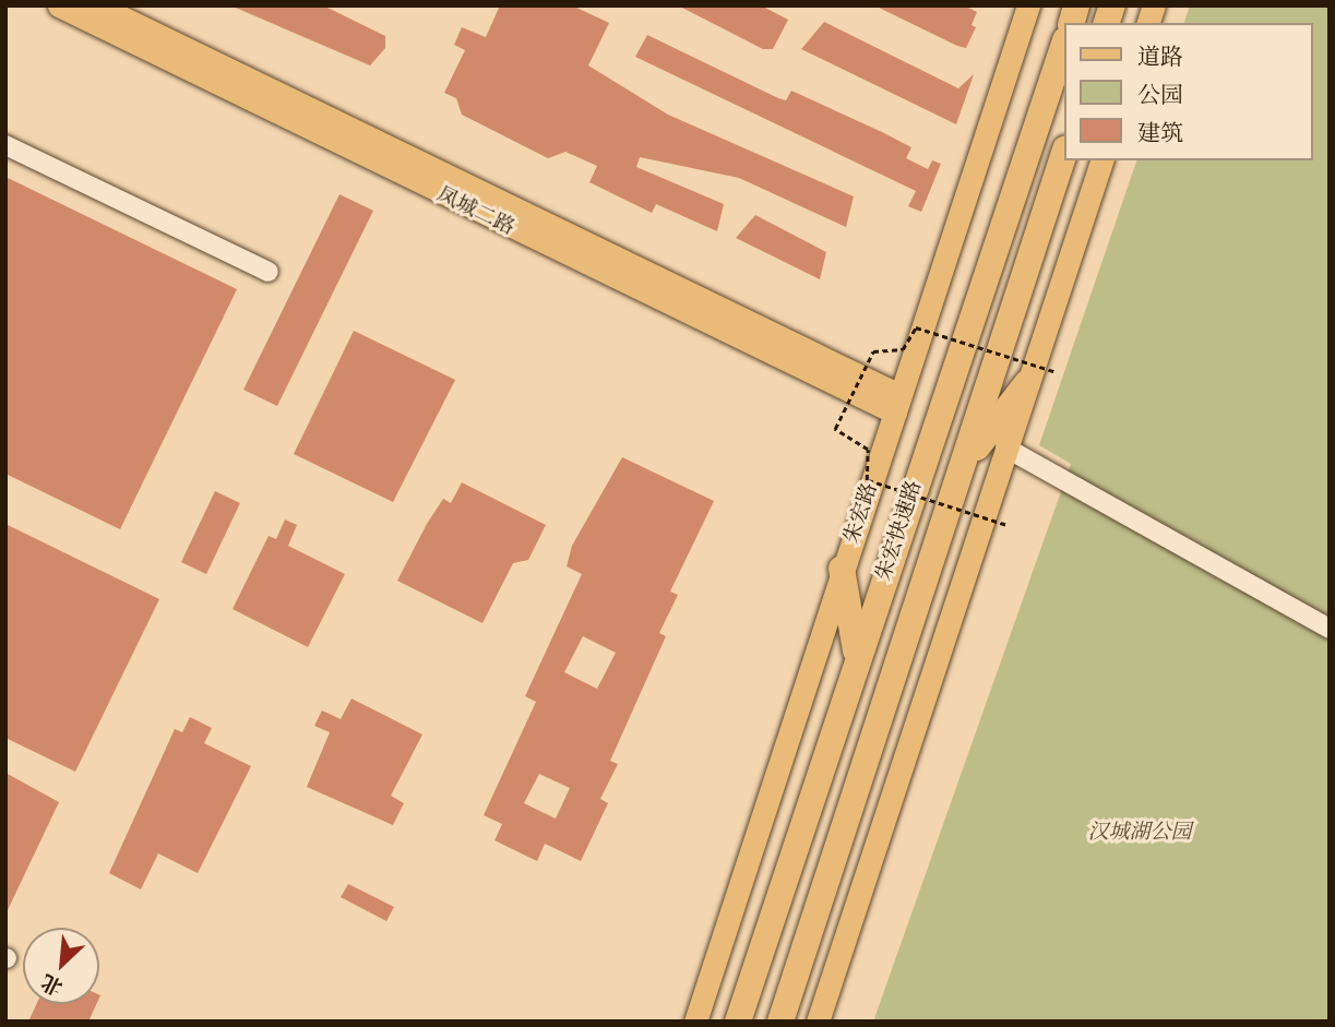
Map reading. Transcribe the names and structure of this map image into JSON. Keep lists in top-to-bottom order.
{
  "streets": {
    "highway": ["朱宏快速路"],
    "main road": ["凤城二路", "朱宏路"]
  },
  "crossings": [
    ["凤城二路", "朱宏路"]
  ],
  "parks": ["汉城湖公园"],
  "legend": ["道路", "公园", "建筑"],
  "north": "bottom left"
}
